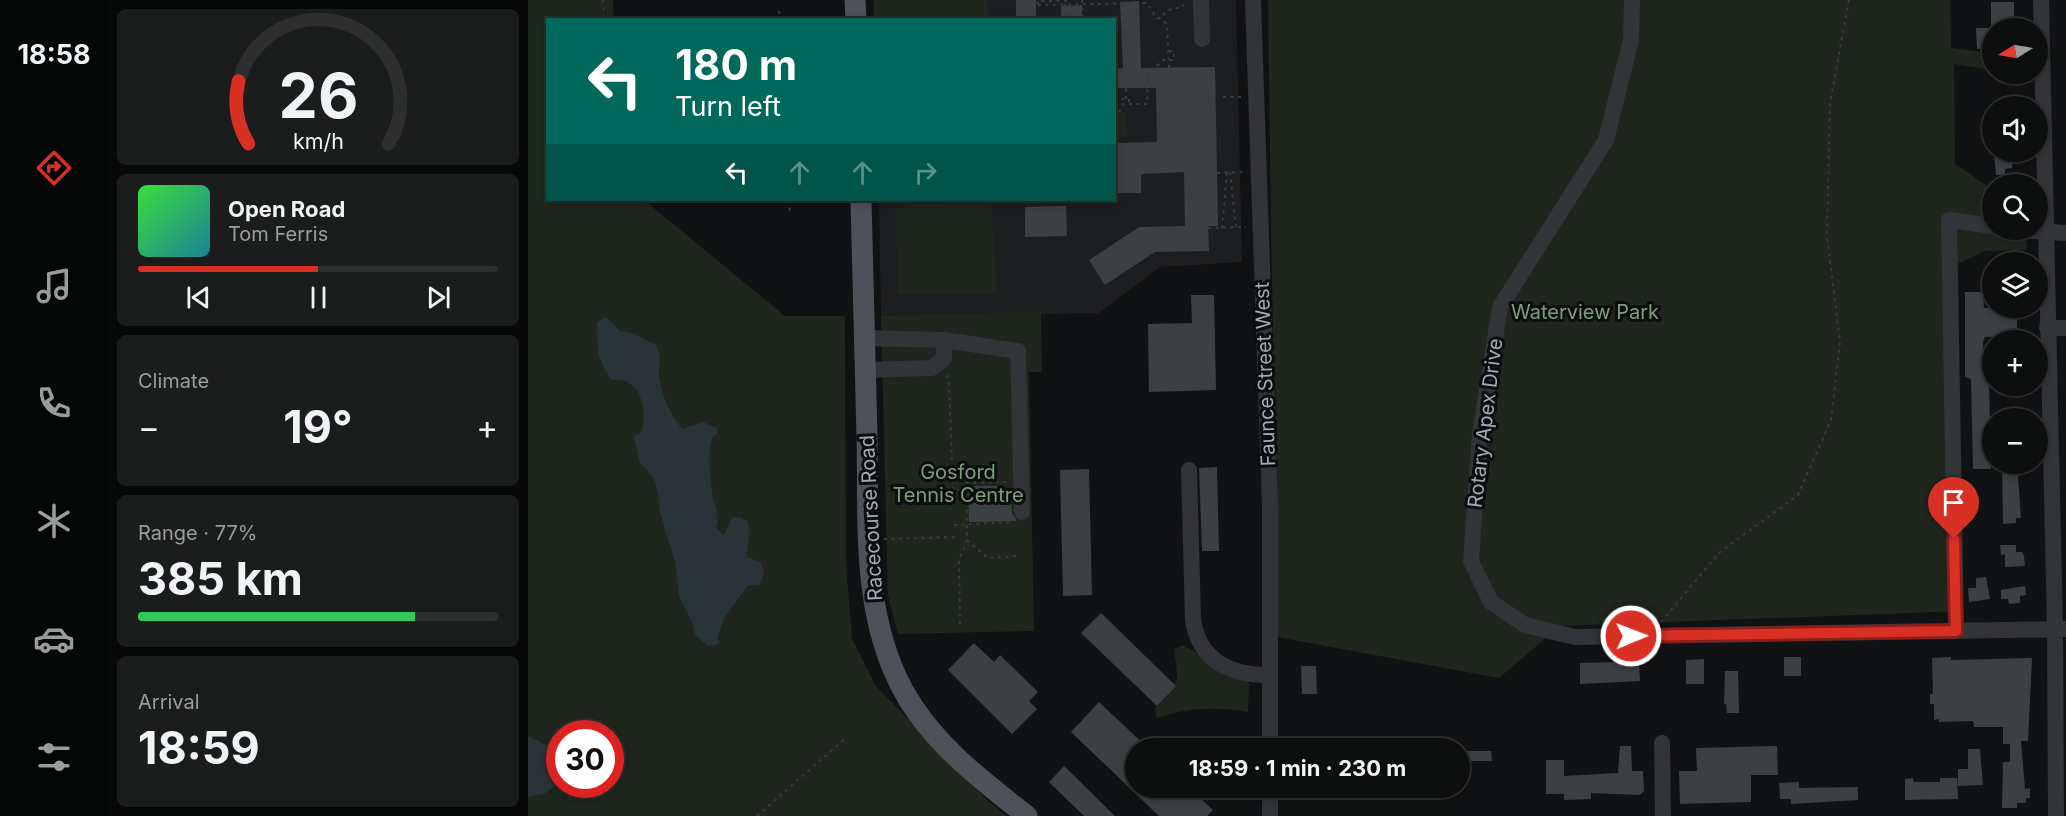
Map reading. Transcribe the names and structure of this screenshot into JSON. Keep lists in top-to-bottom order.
{
  "streets": {
    "main road": ["Racecourse Road"],
    "street": ["Faunce Street West", "Rotary Apex Drive"]
  },
  "parks": ["Waterview Park", "Gosford Tennis Centre"],
  "north": "left",
  "page": {
    "tabs": "18:58",
    "map_buttons": ["+", "−"],
    "turn": ["180 m", "Turn left"],
    "song": ["Open Road", "Tom Ferris"],
    "tile": [
      "Climate",
      ["Range · 77%", "385 km"],
      ["Arrival", "18:59"]
    ],
    "heat": ["−", "19°", "+"],
    "limit": "30",
    "trip": "18:59 · 1 min · 230 m",
    "gauge": ["26", "km/h"]
  }
}
